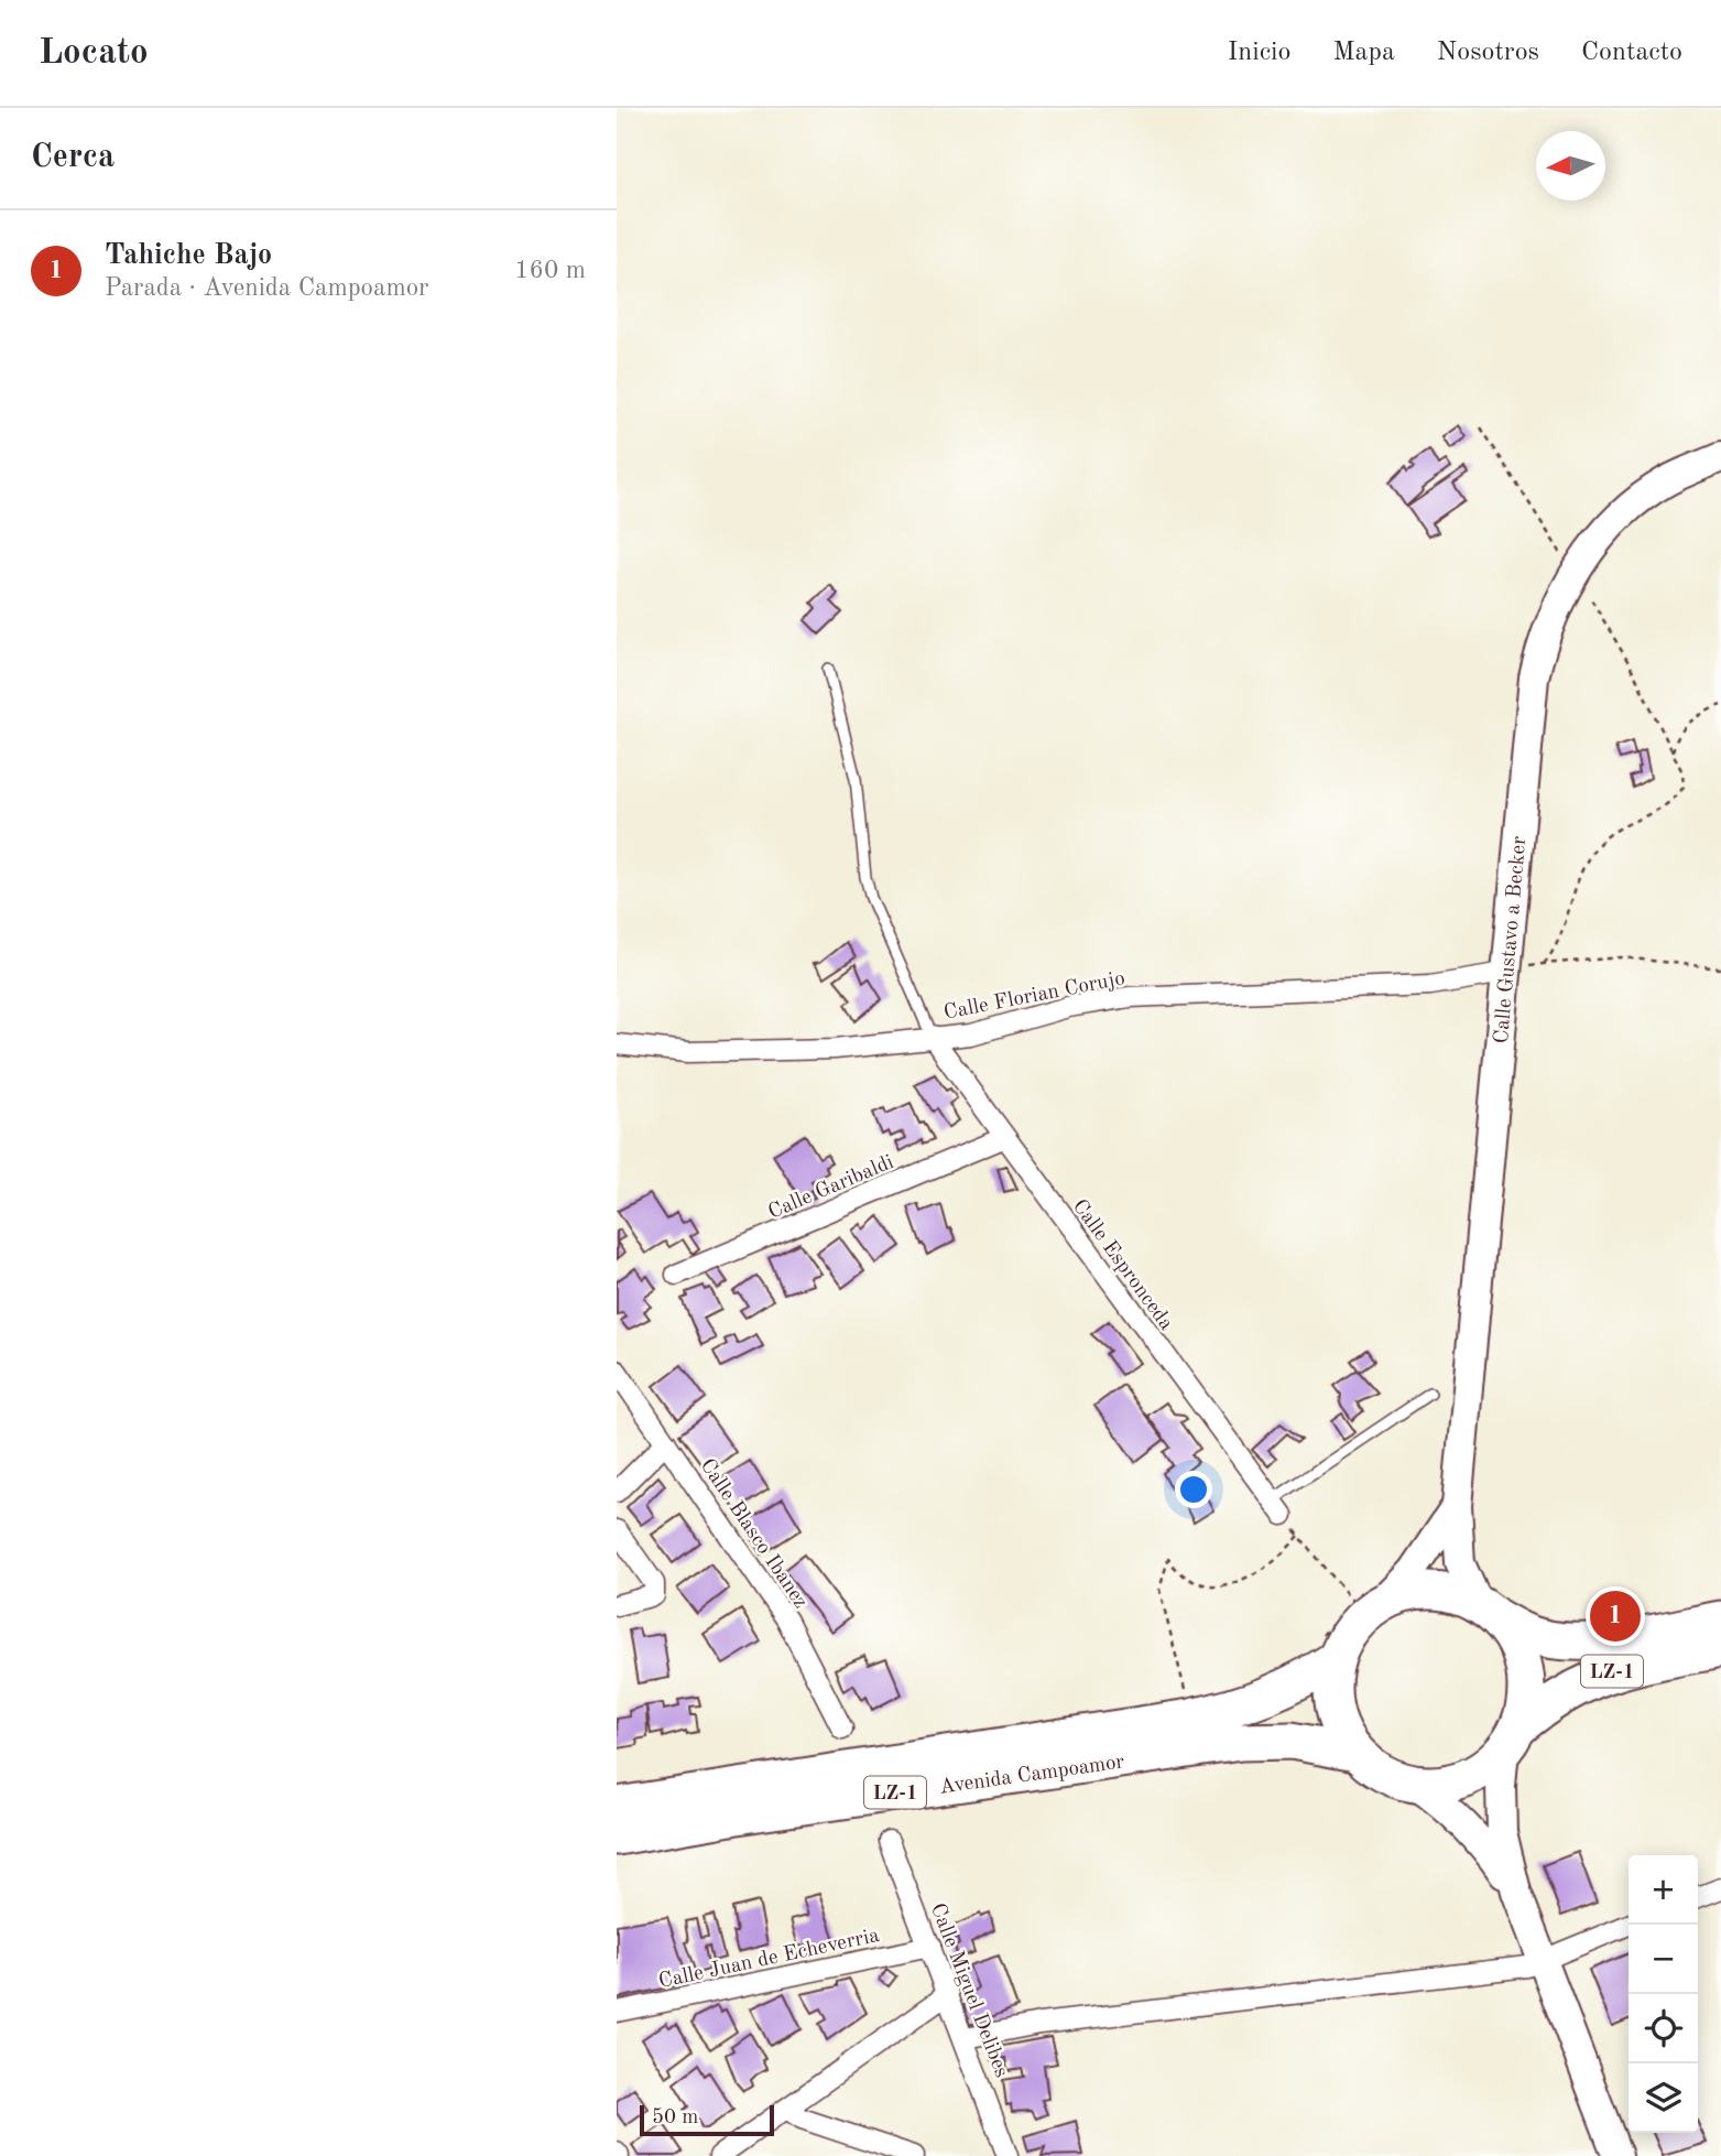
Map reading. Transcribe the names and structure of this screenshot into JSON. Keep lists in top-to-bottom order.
{
  "streets": {
    "highway": ["LZ-1", "Avenida Campoamor"],
    "street": [
      "Calle Gustavo a Becker",
      "Calle Florian Corujo",
      "Calle Garibaldi",
      "Calle Espronceda",
      "Calle Blasco Ibanez",
      "Calle Juan de Echeverria",
      "Calle Miguel Delibes"
    ]
  },
  "crossings": [
    ["Calle Gustavo a Becker", "Calle Florian Corujo"],
    ["Calle Gustavo a Becker", "LZ-1"],
    ["Calle Gustavo a Becker", "Avenida Campoamor"],
    ["Calle Florian Corujo", "Calle Espronceda"],
    ["Calle Garibaldi", "Calle Espronceda"],
    ["LZ-1", "Avenida Campoamor"],
    ["Calle Juan de Echeverria", "Calle Miguel Delibes"]
  ],
  "scale_bar": "50 m",
  "north": "left",
  "page": {
    "header": "Locato",
    "nav": [
      "Inicio",
      "Mapa",
      "Nosotros",
      "Contacto"
    ],
    "heading": "Cerca",
    "list": [
      {
        "mark": "1",
        "name": "Tahiche Bajo",
        "note": "Parada · Avenida Campoamor",
        "value": "160 m"
      }
    ],
    "pins": "1",
    "map_buttons": ["+", "−"],
    "scale": "50 m"
  }
}
